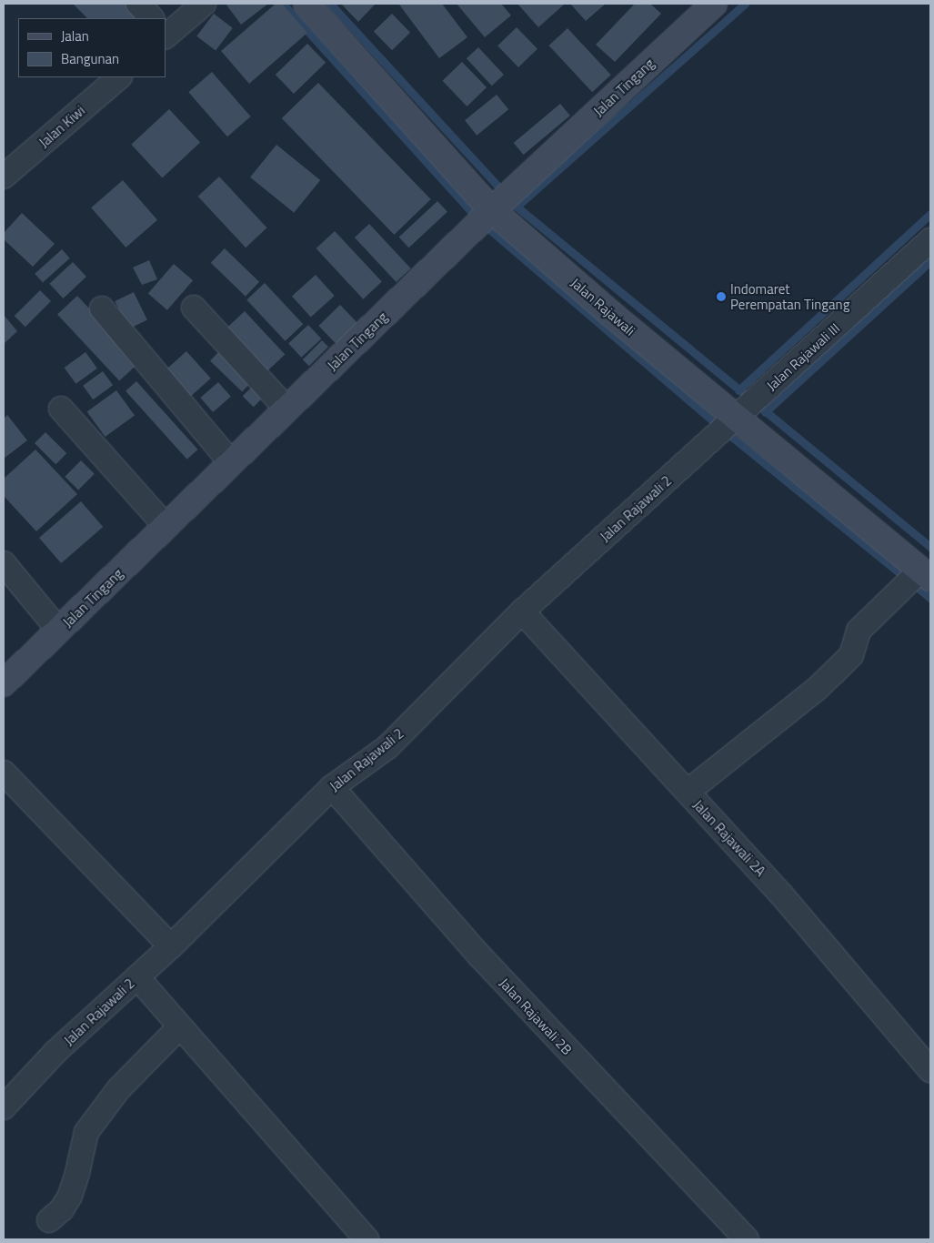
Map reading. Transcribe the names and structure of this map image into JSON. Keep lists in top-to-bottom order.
{
  "streets": {
    "main road": ["Jalan Tingang", "Jalan Rajawali"],
    "street": [
      "Jalan Kiwi",
      "Jalan Rajawali III",
      "Jalan Rajawali 2",
      "Jalan Rajawali 2A",
      "Jalan Rajawali 2B"
    ]
  },
  "crossings": [
    ["Jalan Tingang", "Jalan Rajawali"],
    ["Jalan Rajawali", "Jalan Rajawali III"],
    ["Jalan Rajawali", "Jalan Rajawali 2"],
    ["Jalan Rajawali III", "Jalan Rajawali 2"],
    ["Jalan Rajawali 2", "Jalan Rajawali 2A"],
    ["Jalan Rajawali 2", "Jalan Rajawali 2B"]
  ],
  "places": ["Indomaret Perempatan Tingang"],
  "legend": ["Jalan", "Bangunan"]
}
